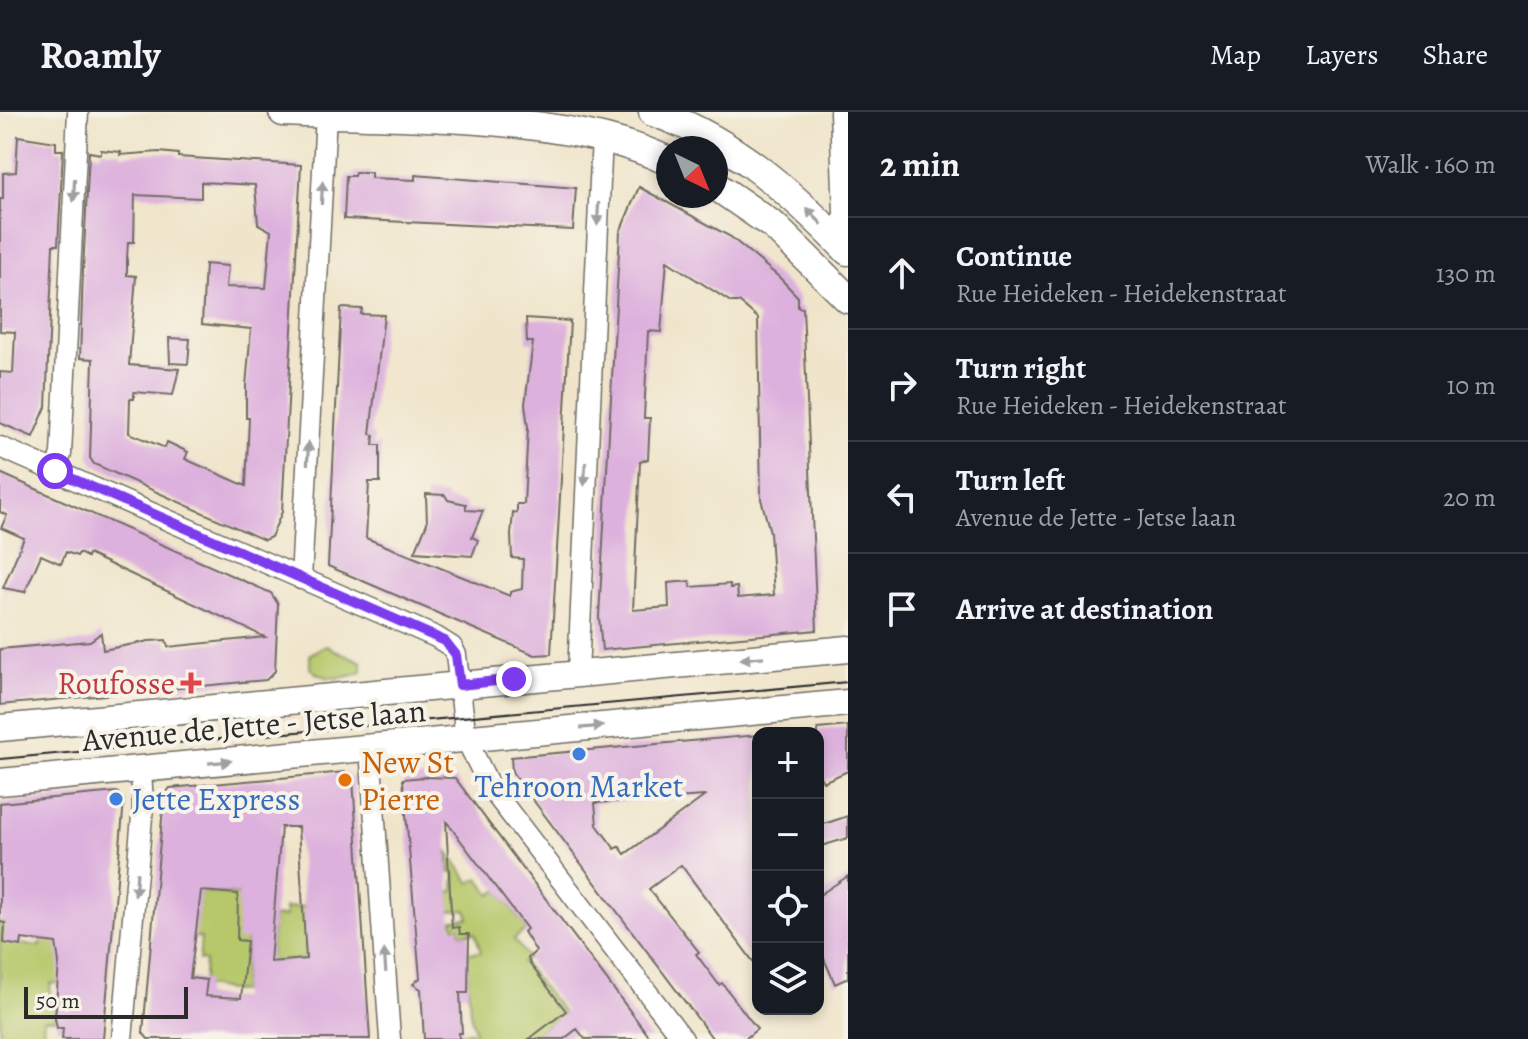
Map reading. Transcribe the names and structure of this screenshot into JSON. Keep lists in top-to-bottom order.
{
  "streets": {
    "street": ["Avenue de Jette - Jetse laan"]
  },
  "places": {
    "health": ["Roufosse"],
    "other": ["Tehroon Market", "New St Pierre", "Jette Express"]
  },
  "scale_bar": "50 m",
  "north": "bottom right",
  "page": {
    "header": "Roamly",
    "nav": ["Map", "Layers", "Share"],
    "heading": ["2 min", "Walk · 160 m"],
    "list": [
      ["Continue", "Rue Heideken - Heidekenstraat", "130 m"],
      ["Turn right", "Rue Heideken - Heidekenstraat", "10 m"],
      ["Turn left", "Avenue de Jette - Jetse laan", "20 m"],
      "Arrive at destination"
    ],
    "map_buttons": ["+", "−"],
    "scale": "50 m"
  }
}
